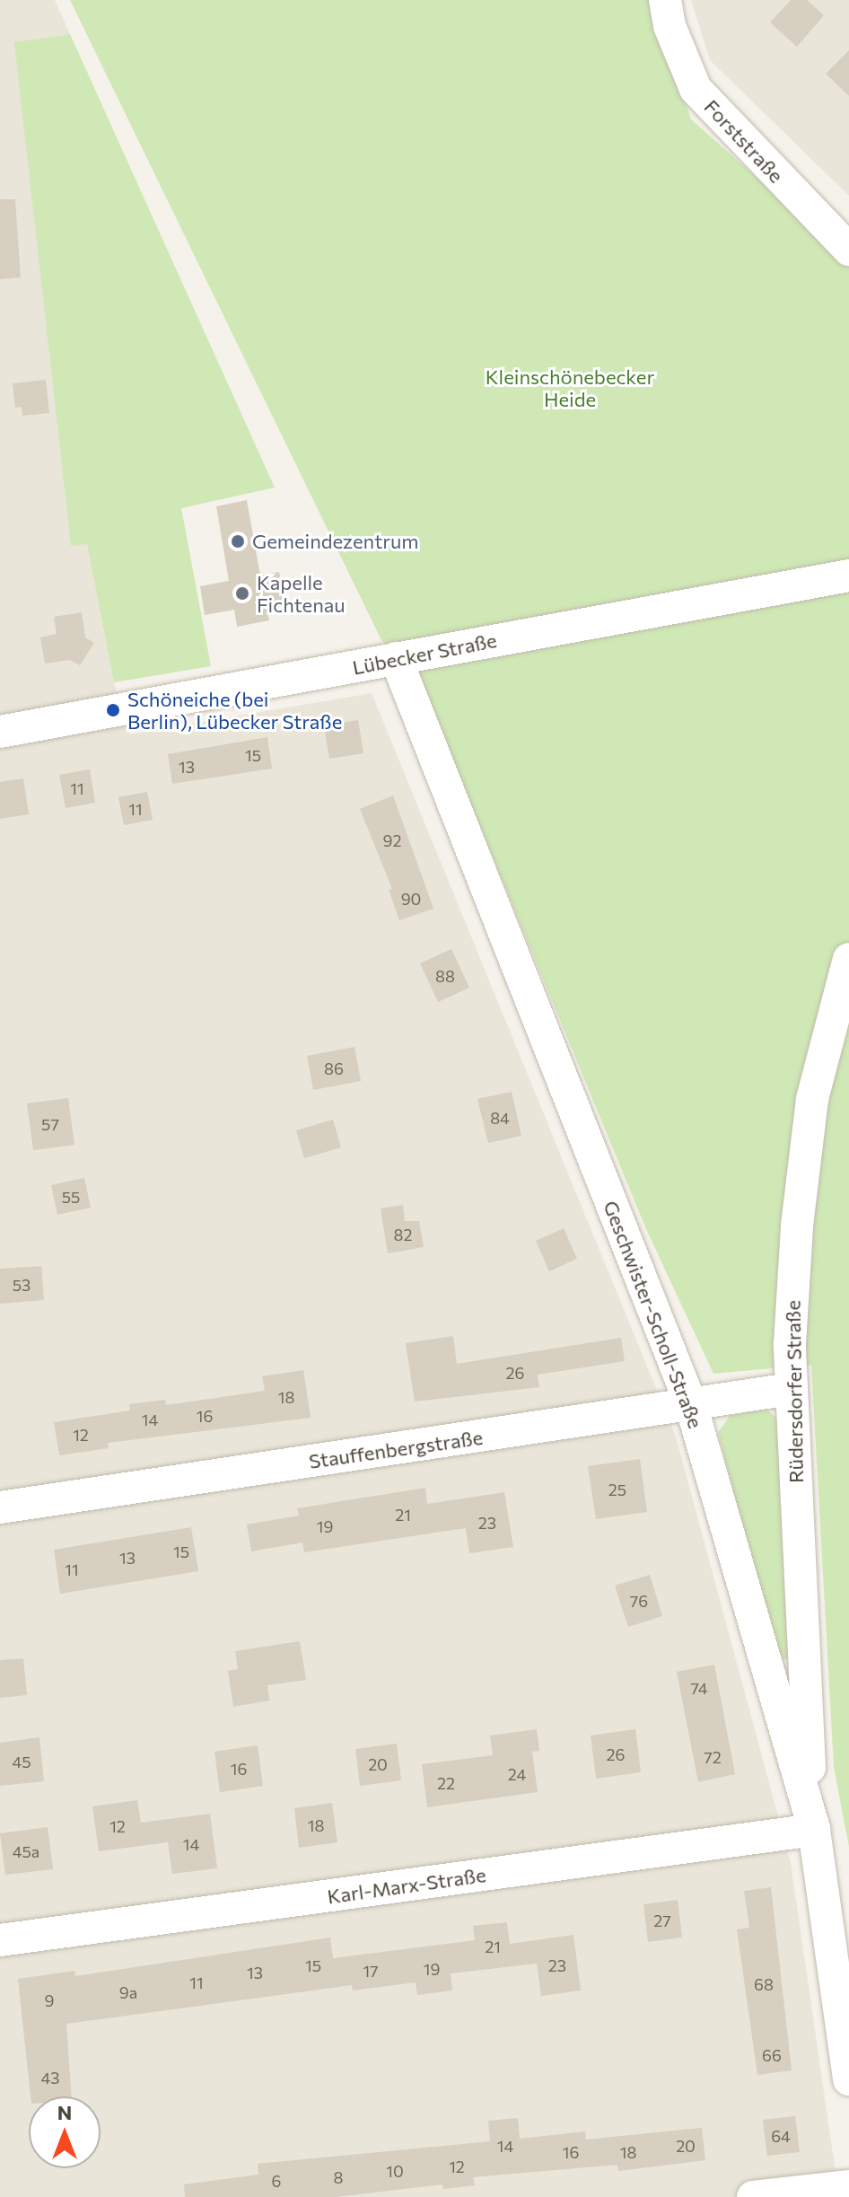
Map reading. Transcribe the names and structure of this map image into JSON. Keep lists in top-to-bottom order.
{
  "streets": {
    "street": [
      "Forststraße",
      "Lübecker Straße",
      "Geschwister-Scholl-Straße",
      "Rüdersdorfer Straße",
      "Stauffenbergstraße",
      "Karl-Marx-Straße"
    ]
  },
  "crossings": [
    ["Lübecker Straße", "Geschwister-Scholl-Straße"],
    ["Geschwister-Scholl-Straße", "Rüdersdorfer Straße"],
    ["Geschwister-Scholl-Straße", "Stauffenbergstraße"],
    ["Geschwister-Scholl-Straße", "Karl-Marx-Straße"],
    ["Rüdersdorfer Straße", "Stauffenbergstraße"],
    ["Rüdersdorfer Straße", "Karl-Marx-Straße"]
  ],
  "parks": ["Kleinschönebecker Heide"],
  "places": ["Gemeindezentrum", "Kapelle Fichtenau", "Schöneiche (bei Berlin), Lübecker Straße"],
  "house_numbers": [
    "15",
    "13",
    "11",
    "11",
    "92",
    "90",
    "88",
    "86",
    "84",
    "57",
    "55",
    "82",
    "53",
    "26",
    "18",
    "16",
    "14",
    "12",
    "25",
    "21",
    "23",
    "19",
    "15",
    "13",
    "11",
    "76",
    "74",
    "26",
    "72",
    "45",
    "20",
    "16",
    "24",
    "22",
    "18",
    "12",
    "14",
    "45a",
    "27",
    "21",
    "15",
    "23",
    "19",
    "17",
    "13",
    "11",
    "68",
    "9a",
    "9",
    "66",
    "43",
    "64",
    "14",
    "20",
    "16",
    "18",
    "12",
    "10",
    "8",
    "6"
  ],
  "north": "top"
}
